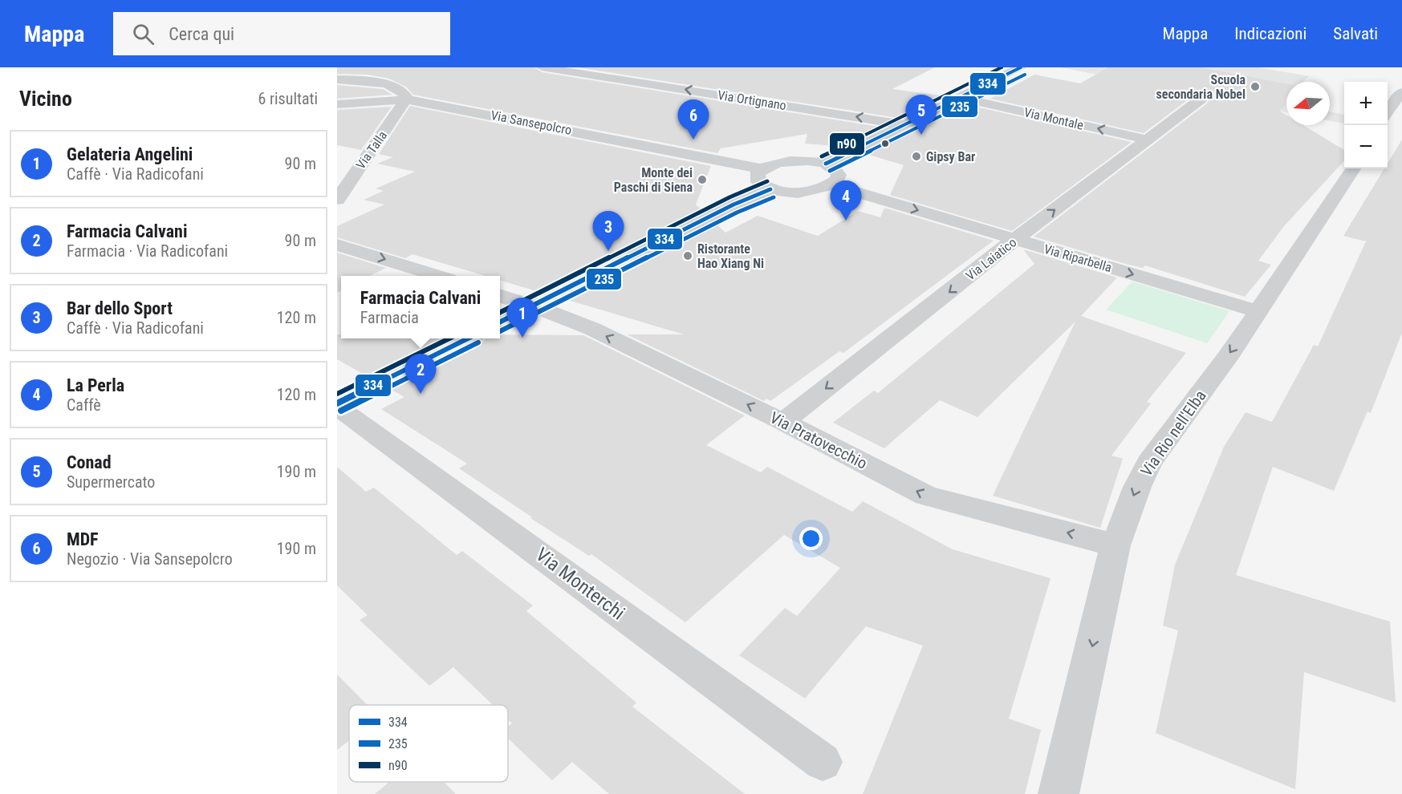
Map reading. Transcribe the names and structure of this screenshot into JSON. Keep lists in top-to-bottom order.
{
  "streets": {
    "street": [
      "Via Ortignano",
      "Via Montale",
      "Via Sansepolcro",
      "Via Talla",
      "Via Riparbella",
      "Via Laiatico",
      "Via Rio nell'Elba",
      "Via Pratovecchio",
      "Via Monterchi"
    ]
  },
  "crossings": [
    ["Via Montale", "Via Laiatico"],
    ["Via Sansepolcro", "Via Talla"],
    ["Via Riparbella", "Via Laiatico"],
    ["Via Riparbella", "Via Rio nell'Elba"],
    ["Via Laiatico", "Via Pratovecchio"],
    ["Via Rio nell'Elba", "Via Pratovecchio"]
  ],
  "one_way": [
    "Via Montale",
    "Via Riparbella",
    "Via Rio nell'Elba",
    "Via Pratovecchio"
  ],
  "places": [
    "Scuola secondaria Nobel",
    "Gipsy Bar",
    "Monte dei Paschi di Siena",
    "Ristorante Hao Xiang Ni"
  ],
  "lines": ["transit line 334", "transit line n90", "transit line 235"],
  "legend": ["334", "235", "n90"],
  "north": "left",
  "page": {
    "header": "Mappa",
    "search": "Cerca qui",
    "nav": ["Mappa", "Indicazioni", "Salvati"],
    "heading": ["Vicino", "6 risultati"],
    "map_buttons": ["+", "−"],
    "pins": [
      "5",
      "6",
      "4",
      "3",
      "1",
      "2"
    ],
    "list": [
      {
        "mark": "1",
        "name": "Gelateria Angelini",
        "note": "Caffè · Via Radicofani",
        "value": "90 m"
      },
      {
        "mark": "2",
        "name": "Farmacia Calvani",
        "note": "Farmacia · Via Radicofani",
        "value": "90 m"
      },
      {
        "mark": "3",
        "name": "Bar dello Sport",
        "note": "Caffè · Via Radicofani",
        "value": "120 m"
      },
      {
        "mark": "4",
        "name": "La Perla",
        "note": "Caffè",
        "value": "120 m"
      },
      {
        "mark": "5",
        "name": "Conad",
        "note": "Supermercato",
        "value": "190 m"
      },
      {
        "mark": "6",
        "name": "MDF",
        "note": "Negozio · Via Sansepolcro",
        "value": "190 m"
      }
    ],
    "popup": ["Farmacia Calvani", "Farmacia"]
  }
}
